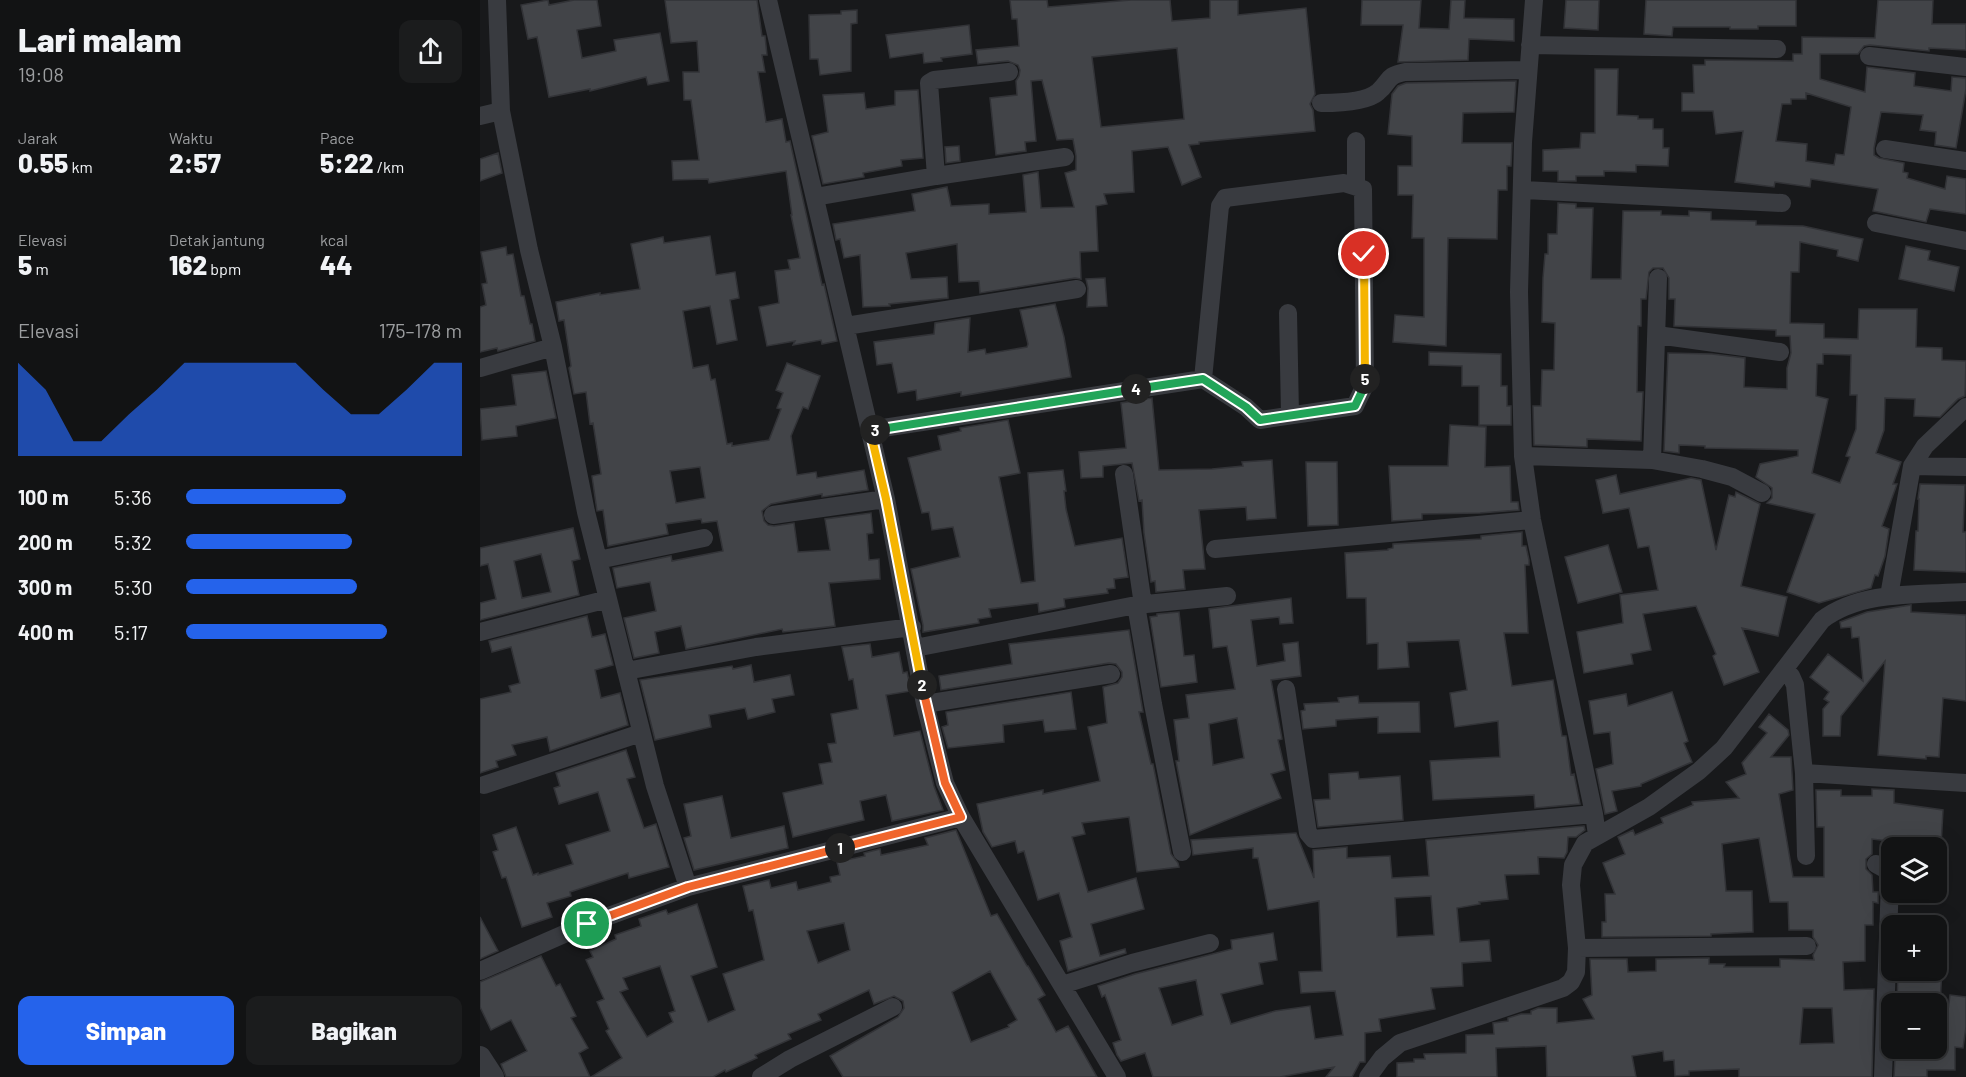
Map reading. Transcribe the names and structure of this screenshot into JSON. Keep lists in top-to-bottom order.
{
  "page": {
    "heading": ["Lari malam", "19:08"],
    "stats": [
      ["Jarak", "0.55 km"],
      ["Waktu", "2:57"],
      ["Pace", "5:22 /km"],
      ["Elevasi", "5 m"],
      ["Detak jantung", "162 bpm"],
      ["kcal", "44"]
    ],
    "chart": ["Elevasi", "175–178 m"],
    "pins": [
      "5",
      "4",
      "3",
      "2",
      "1"
    ],
    "list": [
      {
        "name": "100 m",
        "note": "5:36"
      },
      {
        "name": "200 m",
        "note": "5:32"
      },
      {
        "name": "300 m",
        "note": "5:30"
      },
      {
        "name": "400 m",
        "note": "5:17"
      }
    ],
    "map_buttons": ["+", "−"],
    "buttons": ["Simpan", "Bagikan"]
  }
}
